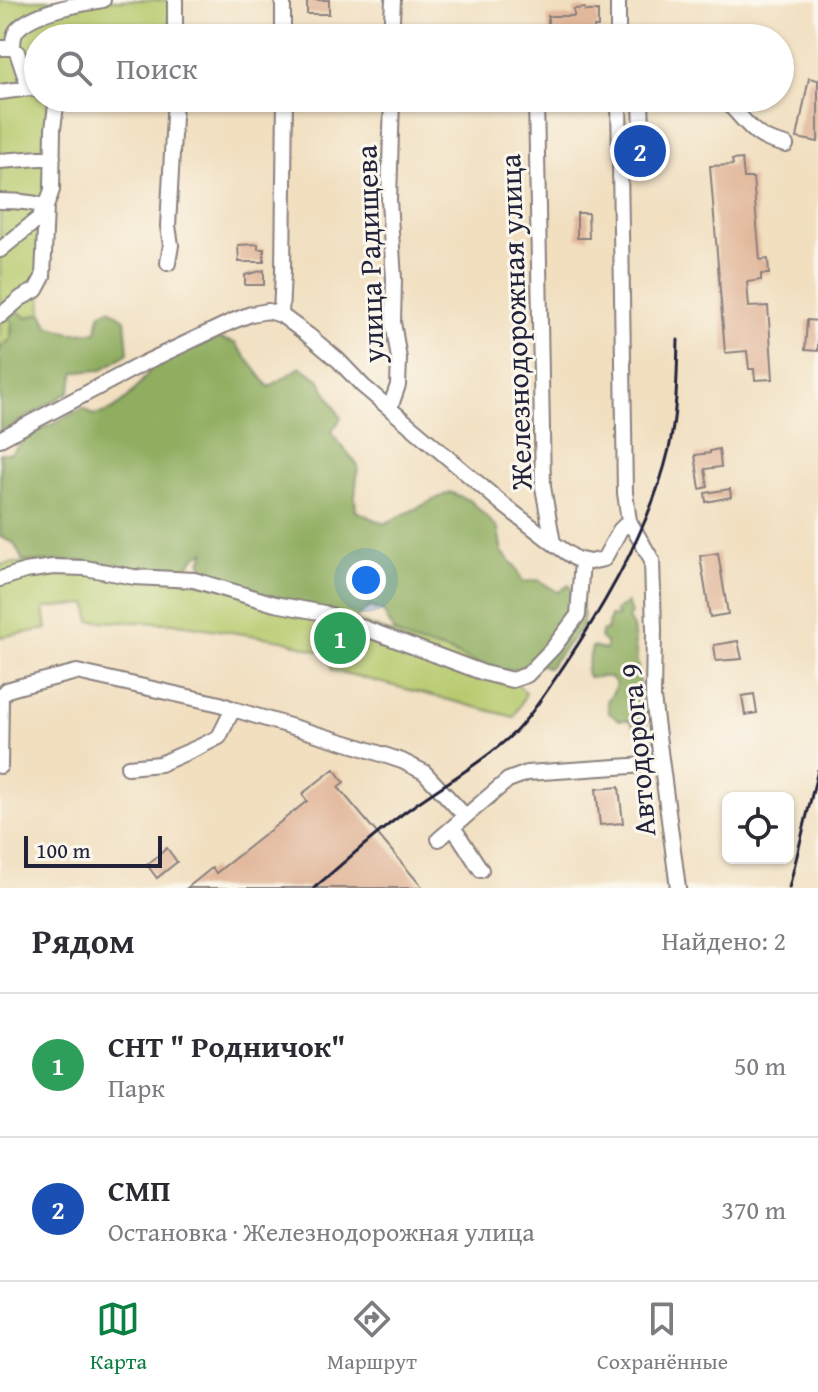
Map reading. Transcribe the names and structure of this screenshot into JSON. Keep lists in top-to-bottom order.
{
  "streets": {
    "street": ["улица Радищева", "Железнодорожная улица", "Автодорога 9"]
  },
  "scale_bar": "100 m",
  "page": {
    "search": "Поиск",
    "pins": ["2", "1"],
    "scale": "100 m",
    "heading": ["Рядом", "Найдено: 2"],
    "list": [
      {
        "mark": "1",
        "name": "СНТ \" Родничок\"",
        "note": "Парк",
        "value": "50 m"
      },
      {
        "mark": "2",
        "name": "СМП",
        "note": "Остановка · Железнодорожная улица",
        "value": "370 m"
      }
    ],
    "nav": ["Карта", "Маршрут", "Сохранённые"]
  }
}
